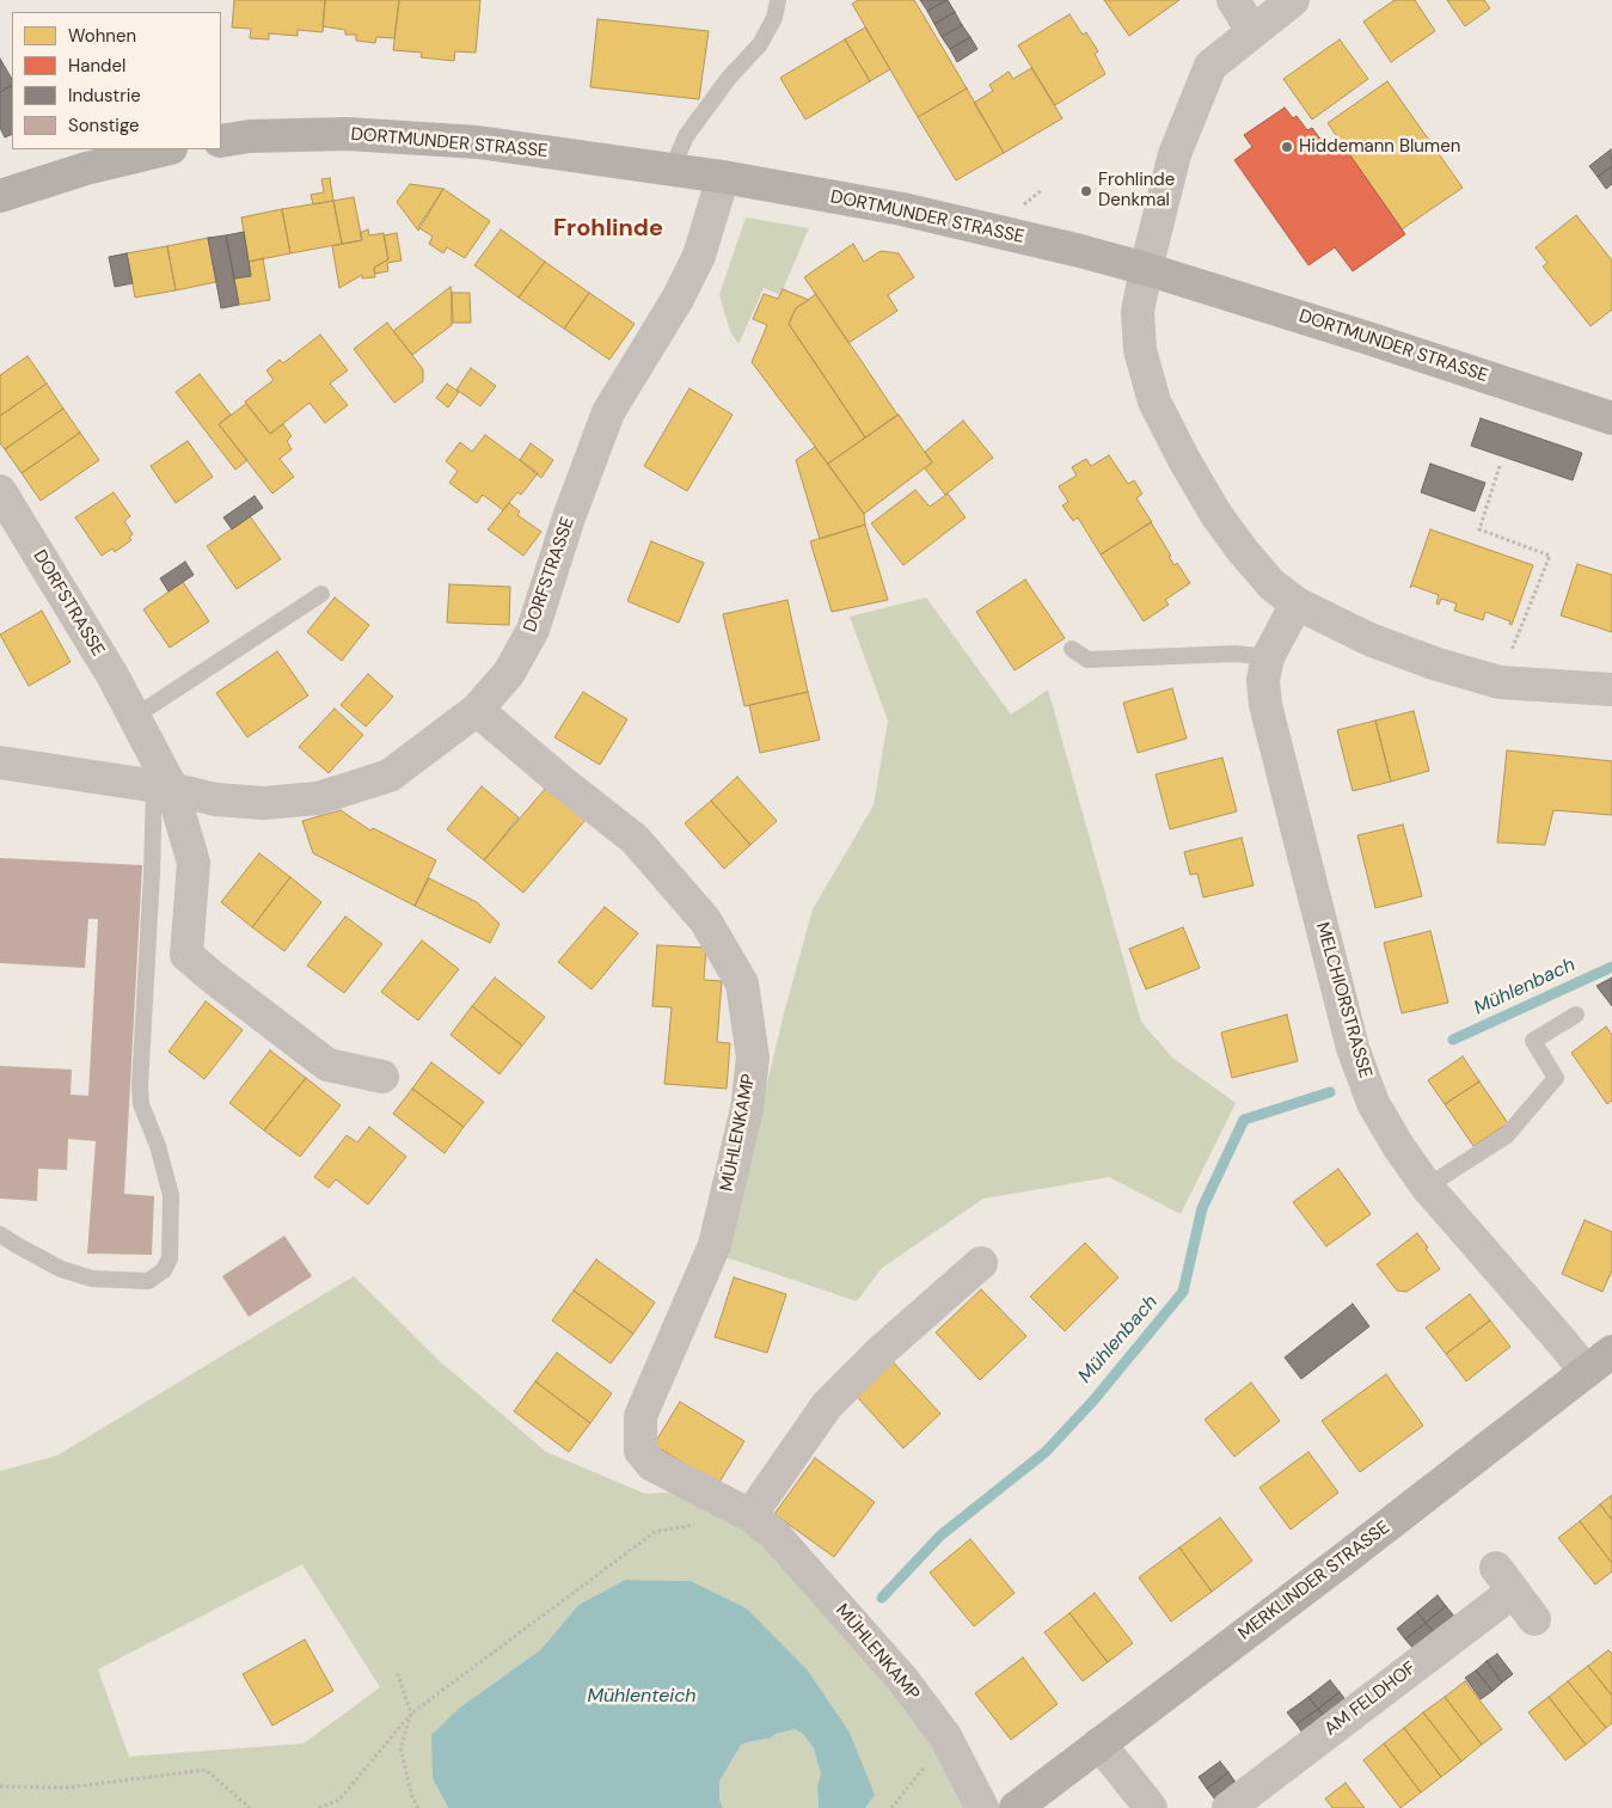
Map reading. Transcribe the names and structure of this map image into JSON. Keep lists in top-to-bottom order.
{
  "streets": {
    "main road": ["DORTMUNDER STRASSE", "MERKLINDER STRASSE"],
    "street": [
      "DORFSTRASSE",
      "MELCHIORSTRASSE",
      "MÜHLENKAMP",
      "AM FELDHOF"
    ]
  },
  "crossings": [
    ["DORTMUNDER STRASSE", "DORFSTRASSE"],
    ["DORFSTRASSE", "MÜHLENKAMP"],
    ["MELCHIORSTRASSE", "MERKLINDER STRASSE"]
  ],
  "districts": ["Frohlinde"],
  "water": ["Mühlenbach", "Mühlenteich"],
  "places": ["Hiddemann Blumen", "Frohlinde Denkmal"],
  "legend": [
    "Wohnen",
    "Handel",
    "Industrie",
    "Sonstige"
  ]
}
